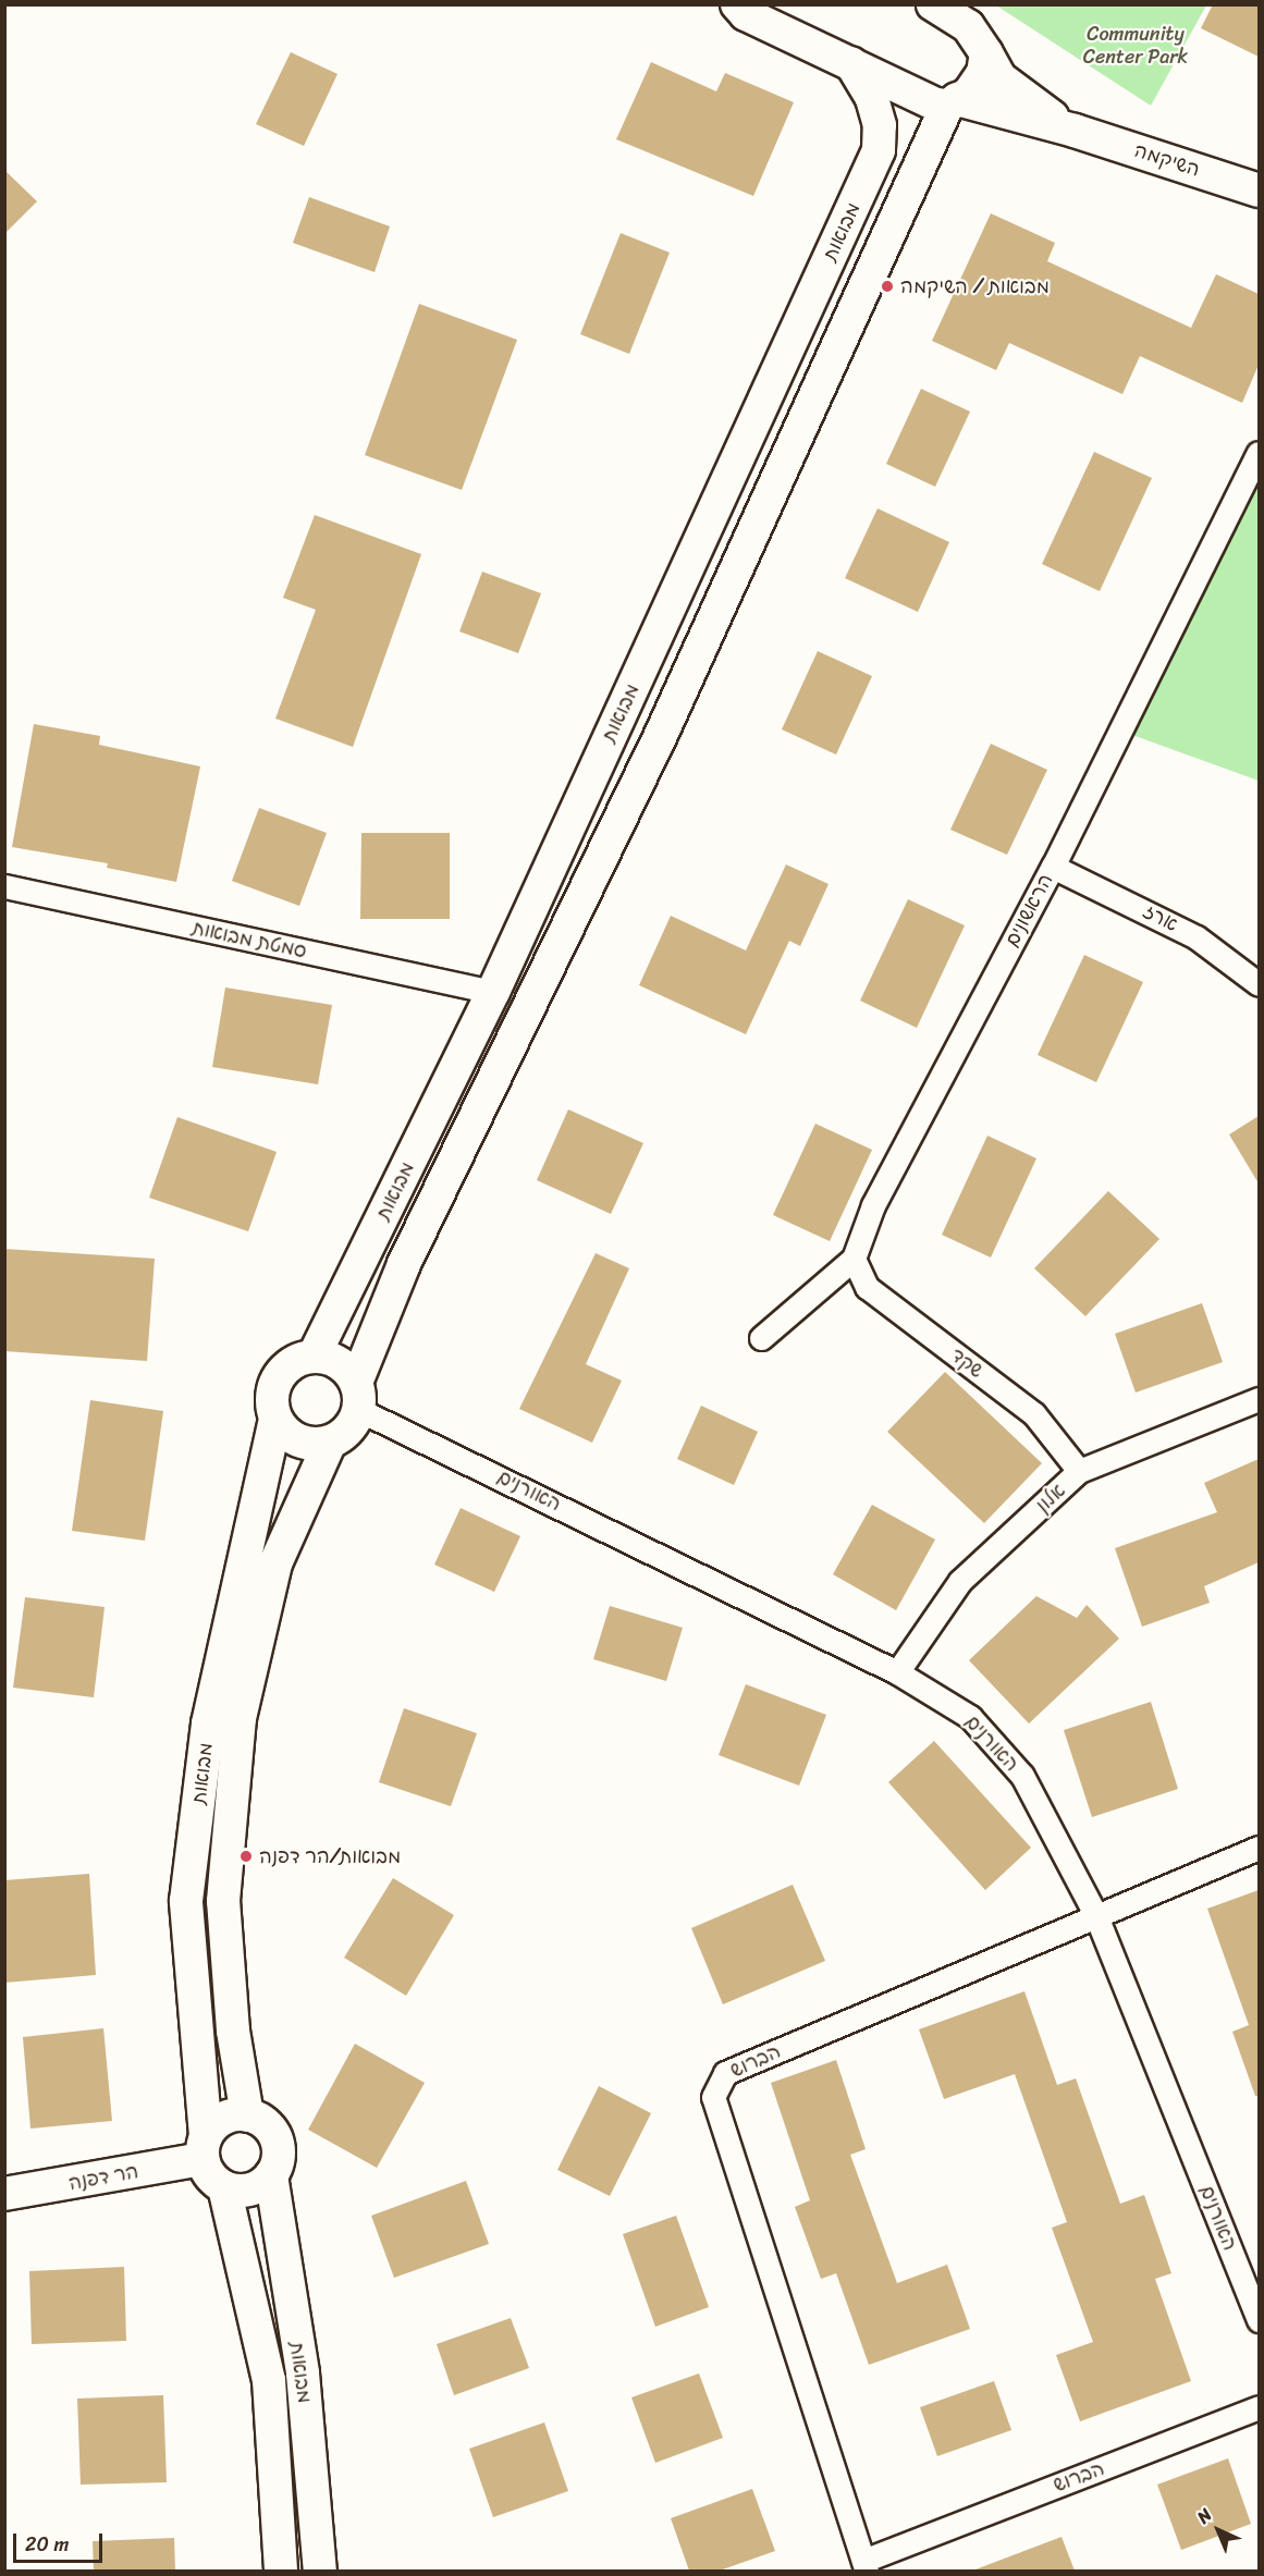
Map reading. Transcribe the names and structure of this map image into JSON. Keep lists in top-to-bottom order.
{
  "streets": {
    "street": [
      "השיקמה",
      "מבואות",
      "הראשונים",
      "ארז",
      "סמטת מבואות",
      "שקד",
      "האורנים",
      "אלון",
      "הברוש",
      "הר דפנה"
    ]
  },
  "crossings": [
    ["השיקמה", "מבואות"],
    ["מבואות", "סמטת מבואות"],
    ["מבואות", "האורנים"],
    ["מבואות", "הר דפנה"],
    ["הראשונים", "ארז"],
    ["הראשונים", "שקד"],
    ["שקד", "אלון"],
    ["האורנים", "אלון"],
    ["האורנים", "הברוש"]
  ],
  "parks": ["Community Center Park"],
  "places": ["מבואות / השיקמה", "מבואות/הר דפנה"],
  "scale_bar": "20 m",
  "north": "top left"
}
